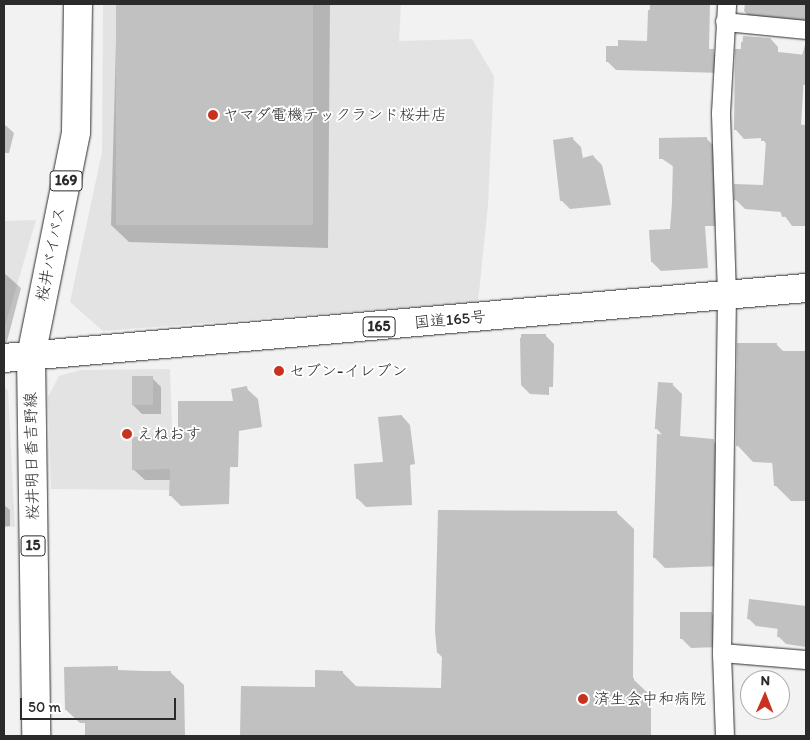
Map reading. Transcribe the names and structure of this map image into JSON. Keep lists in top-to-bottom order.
{
  "streets": {
    "main road": [
      "169",
      "桜井バイパス",
      "国道165号",
      "165",
      "桜井明日香吉野線",
      "15"
    ]
  },
  "crossings": [
    ["桜井バイパス", "国道165号"],
    ["桜井バイパス", "桜井明日香吉野線"],
    ["国道165号", "桜井明日香吉野線"]
  ],
  "places": [
    "ヤマダ電機テックランド桜井店",
    "セブン-イレブン",
    "えねおす",
    "済生会中和病院"
  ],
  "scale_bar": "50 m",
  "north": "top"
}
